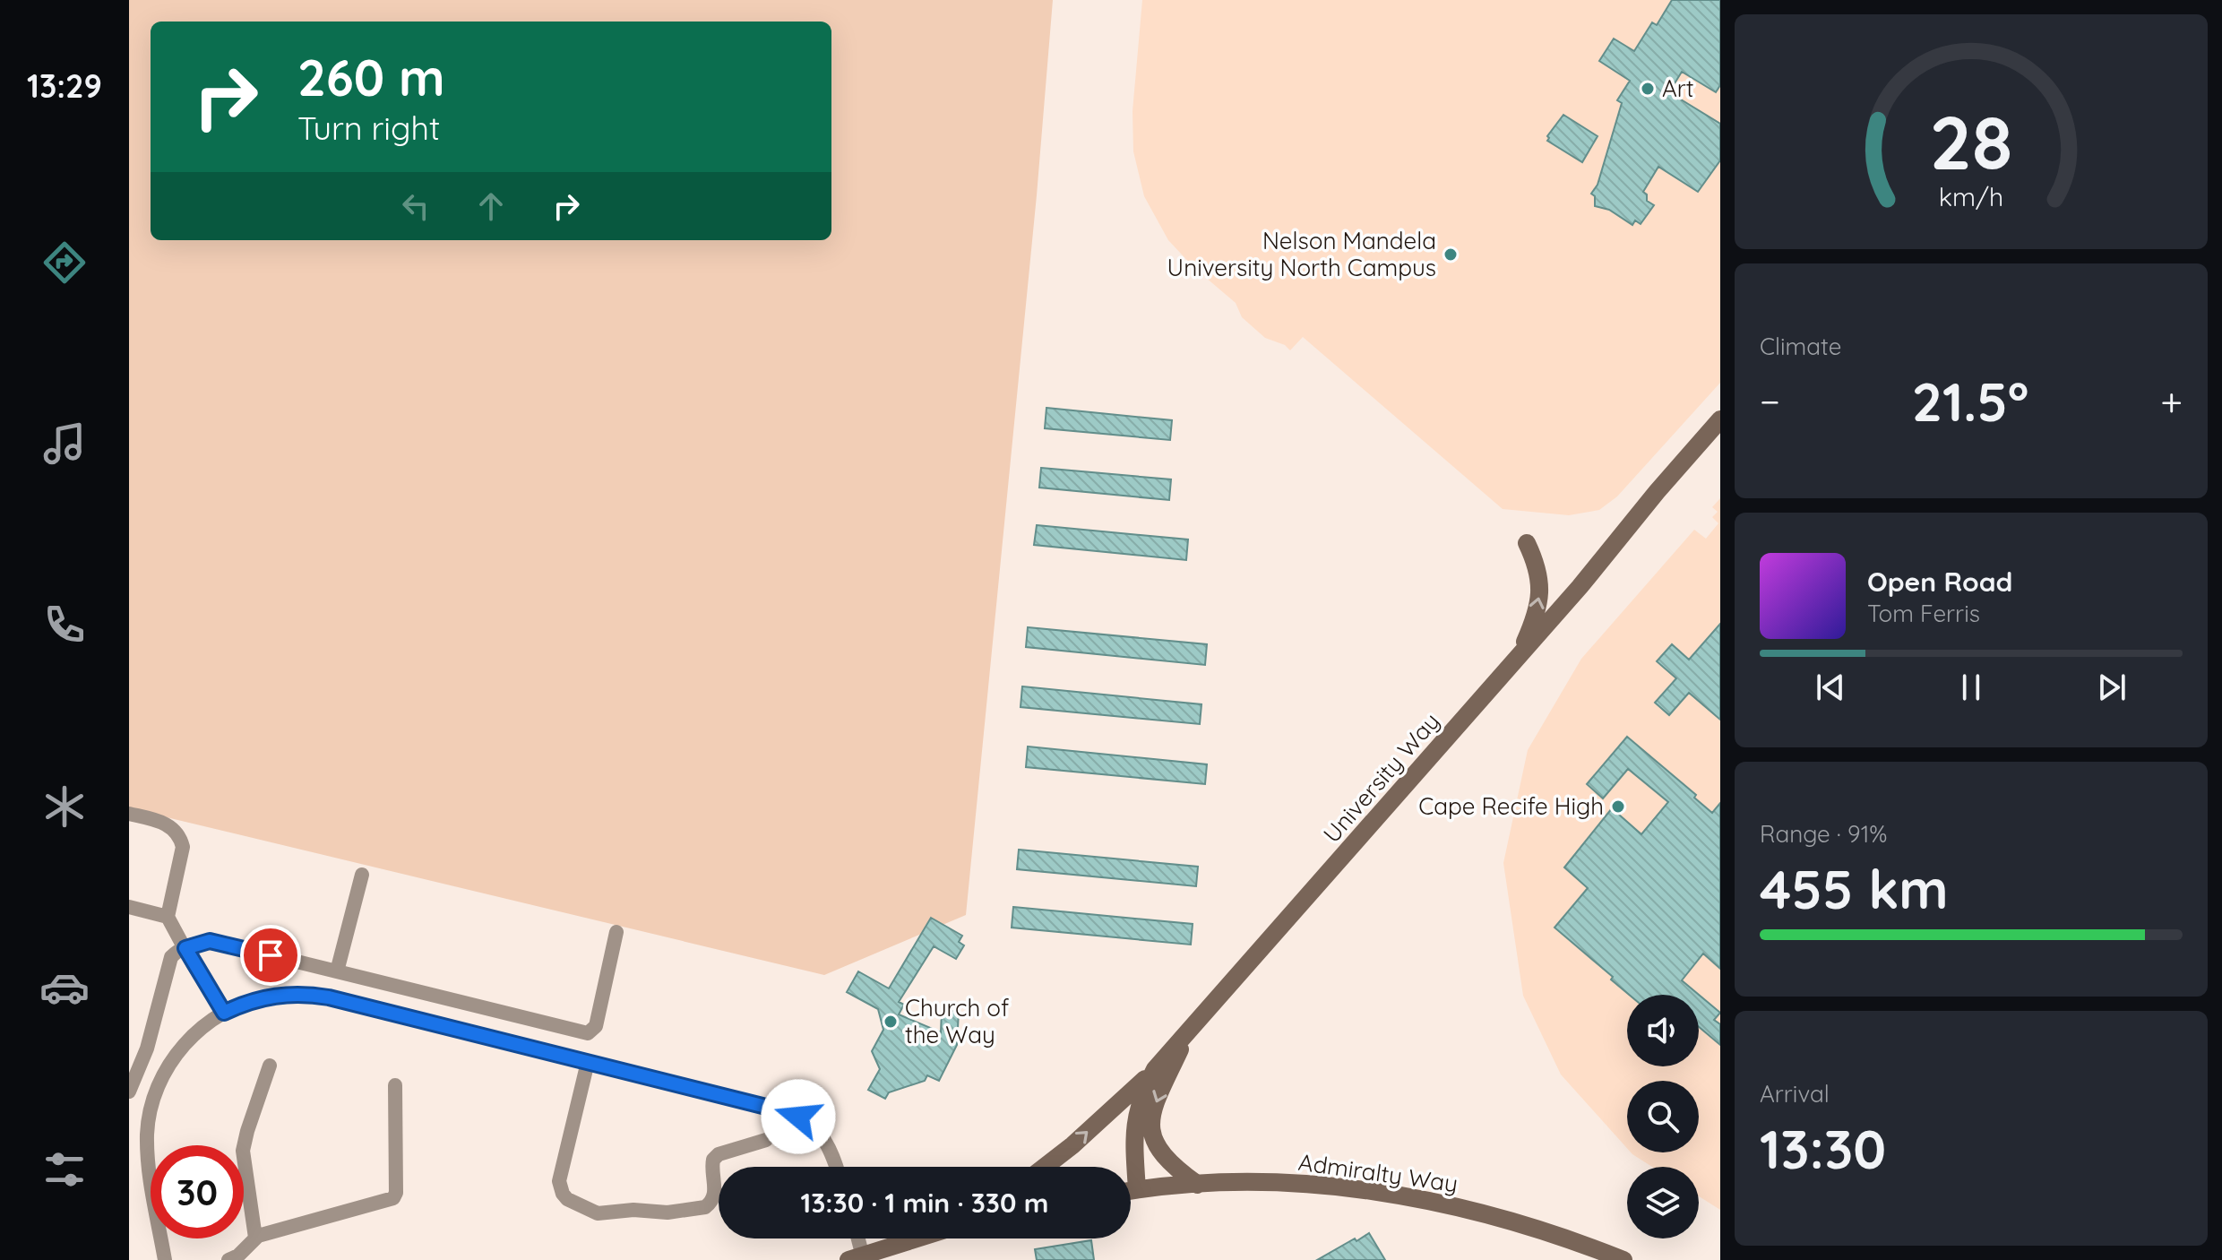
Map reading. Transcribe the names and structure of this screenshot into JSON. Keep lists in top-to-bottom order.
{
  "streets": {
    "street": ["University Way", "Admiralty Way"]
  },
  "crossings": [
    ["University Way", "Admiralty Way"]
  ],
  "places": [
    "Art",
    "Nelson Mandela University North Campus",
    "Cape Recife High",
    "Church of the Way"
  ],
  "page": {
    "tabs": "13:29",
    "turn": ["260 m", "Turn right"],
    "tile": [
      "Climate",
      ["Range · 91%", "455 km"],
      ["Arrival", "13:30"]
    ],
    "heat": ["−", "21.5°", "+"],
    "song": ["Open Road", "Tom Ferris"],
    "limit": "30",
    "trip": "13:30 · 1 min · 330 m",
    "gauge": ["28", "km/h"]
  }
}
